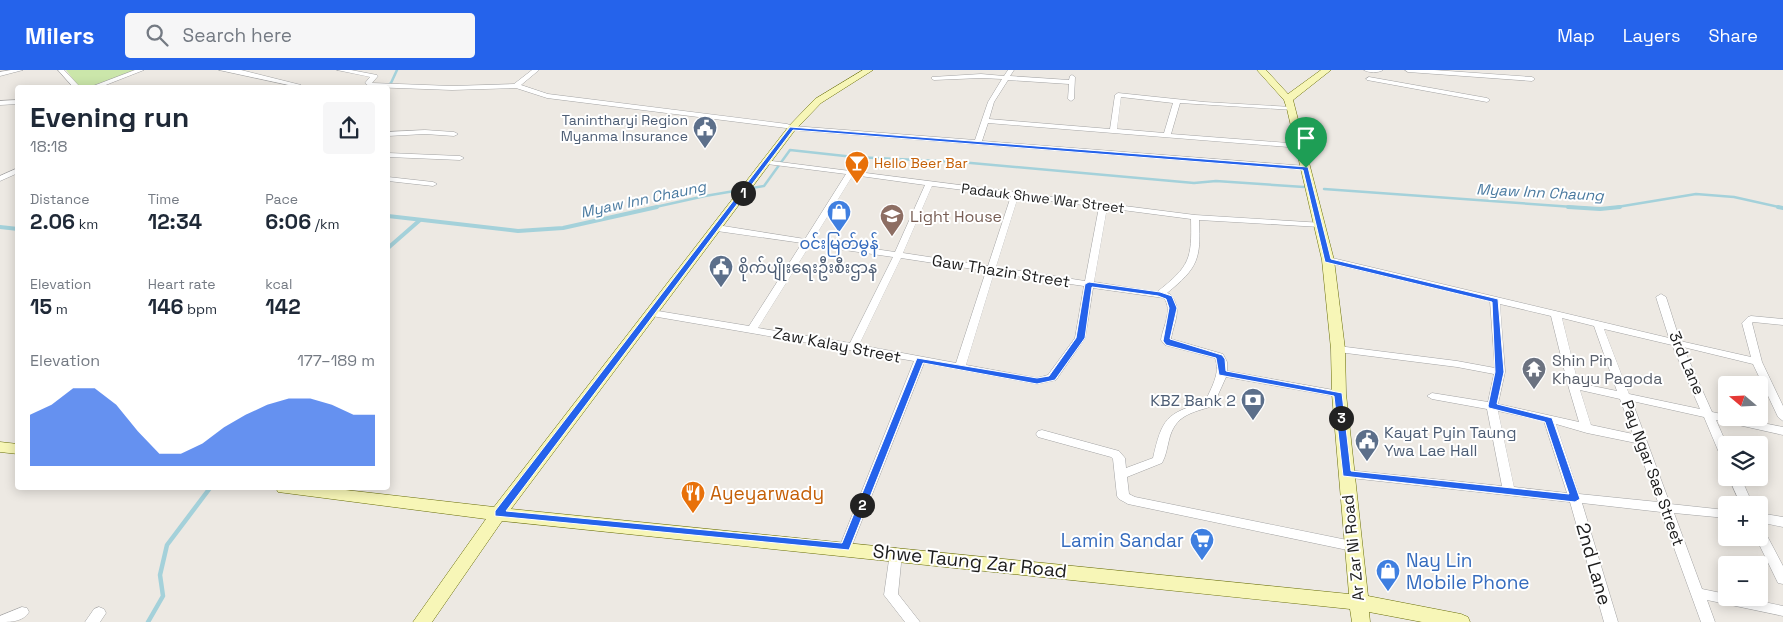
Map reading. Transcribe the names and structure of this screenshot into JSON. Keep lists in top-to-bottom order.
{
  "streets": {
    "main road": ["Ar Zar Ni Road", "Shwe Taung Zar Road"],
    "street": [
      "Padauk Shwe War Street",
      "Gaw Thazin Street",
      "Zaw Kalay Street",
      "3rd Lane",
      "Pay Ngar Sae Street",
      "2nd Lane"
    ]
  },
  "crossings": [
    ["Padauk Shwe War Street", "Ar Zar Ni Road"],
    ["Gaw Thazin Street", "Zaw Kalay Street"],
    ["Ar Zar Ni Road", "Shwe Taung Zar Road"]
  ],
  "water": ["Myaw Inn Chaung"],
  "places": {
    "public building": ["Tanintharyi Region Myanma Insurance", "စိုက်ပျိုးရေးဦးစီးဌာန", "Kayat Pyin Taung Ywa Lae Hall"],
    "bar": ["Hello Beer Bar"],
    "shop": ["ဝင်းမြတ်မွန်", "Nay Lin Mobile Phone"],
    "school or university": ["Light House"],
    "temple": ["Shin Pin Khayu Pagoda"],
    "bank": ["KBZ Bank 2"],
    "restaurant": ["Ayeyarwady"],
    "supermarket": ["Lamin Sandar"]
  },
  "north": "left",
  "page": {
    "header": "Milers",
    "search": "Search here",
    "nav": ["Map", "Layers", "Share"],
    "heading": ["Evening run", "18:18"],
    "stats": [
      ["Distance", "2.06 km"],
      ["Time", "12:34"],
      ["Pace", "6:06 /km"],
      ["Elevation", "15 m"],
      ["Heart rate", "146 bpm"],
      ["kcal", "142"]
    ],
    "pins": ["1", "3", "2"],
    "chart": ["Elevation", "177–189 m"],
    "map_buttons": ["+", "−"]
  }
}
